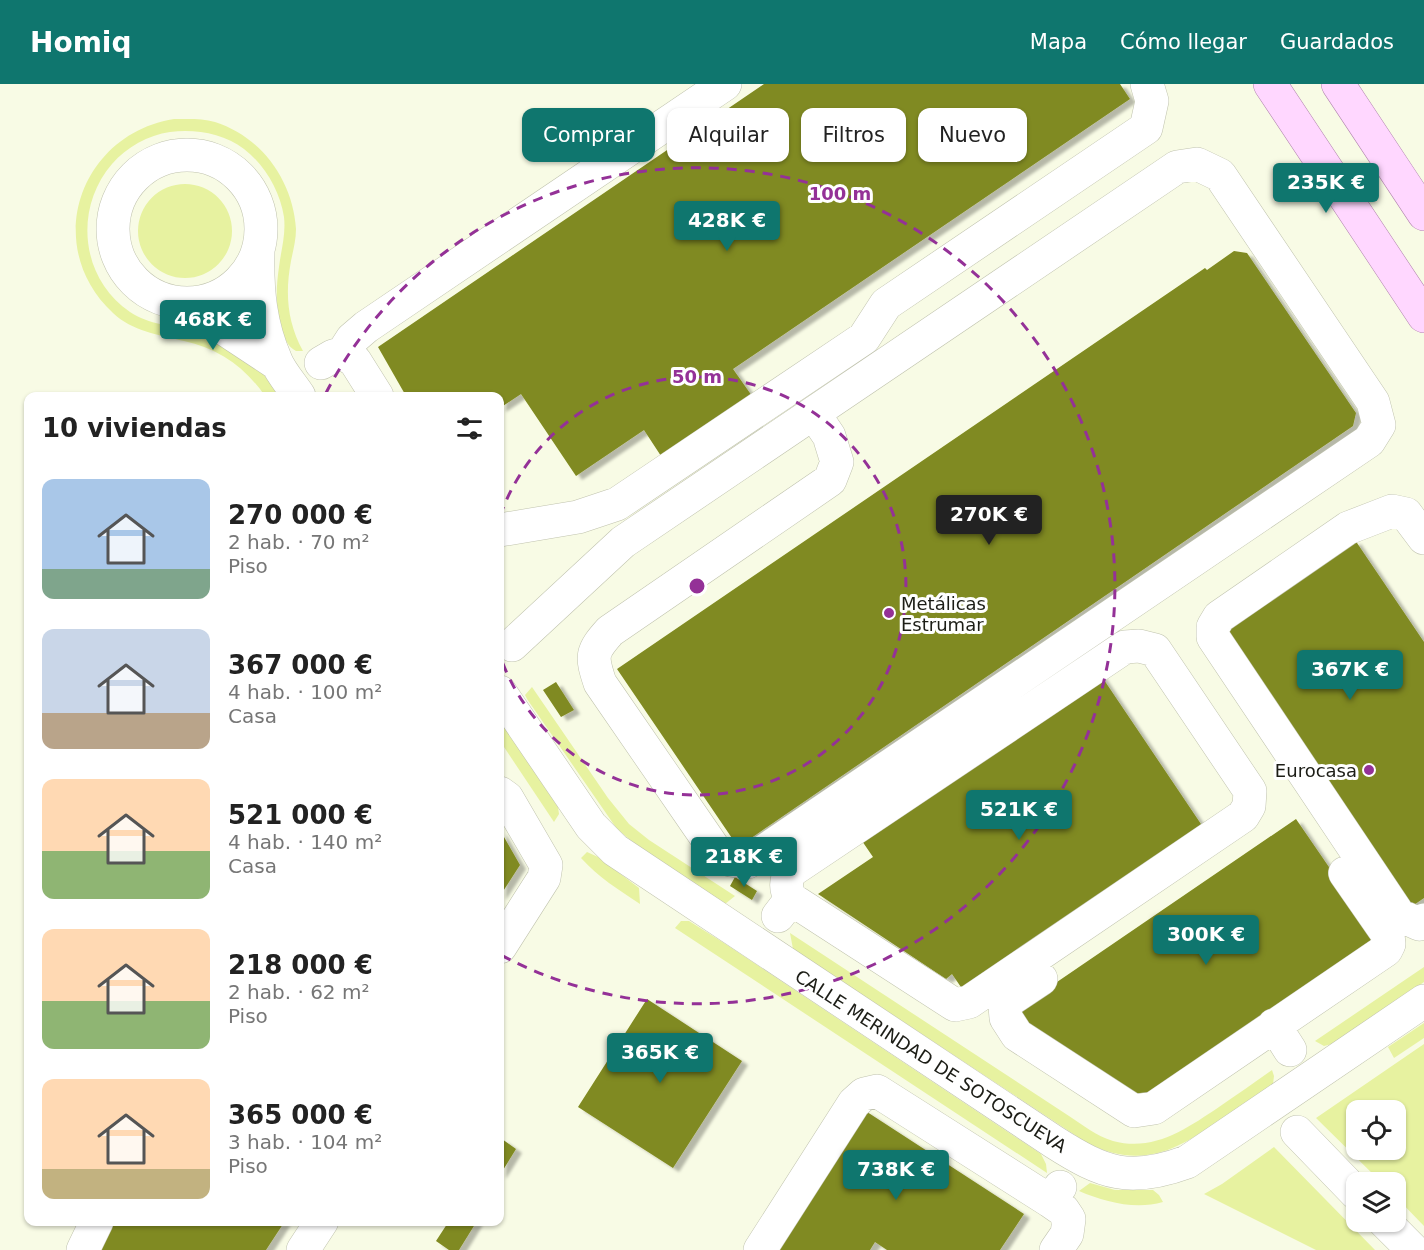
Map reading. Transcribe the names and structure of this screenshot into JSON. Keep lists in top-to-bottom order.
{
  "streets": {
    "street": ["CALLE MERINDAD DE SOTOSCUEVA"]
  },
  "places": ["Metálicas Estrumar", "Eurocasa"],
  "page": {
    "header": "Homiq",
    "nav": ["Mapa", "Cómo llegar", "Guardados"],
    "chip": [
      "Comprar",
      "Alquilar",
      "Filtros",
      "Nuevo"
    ],
    "price": [
      "235K €",
      "428K €",
      "468K €",
      "270K €",
      "367K €",
      "521K €",
      "218K €",
      "300K €",
      "365K €",
      "738K €"
    ],
    "heading": "10 viviendas",
    "list": [
      {
        "name": "270 000 €",
        "note": "2 hab. · 70 m² · Piso"
      },
      {
        "name": "367 000 €",
        "note": "4 hab. · 100 m² · Casa"
      },
      {
        "name": "521 000 €",
        "note": "4 hab. · 140 m² · Casa"
      },
      {
        "name": "218 000 €",
        "note": "2 hab. · 62 m² · Piso"
      },
      {
        "name": "365 000 €",
        "note": "3 hab. · 104 m² · Piso"
      }
    ]
  },
  "rings": ["100 m", "50 m"]
}
